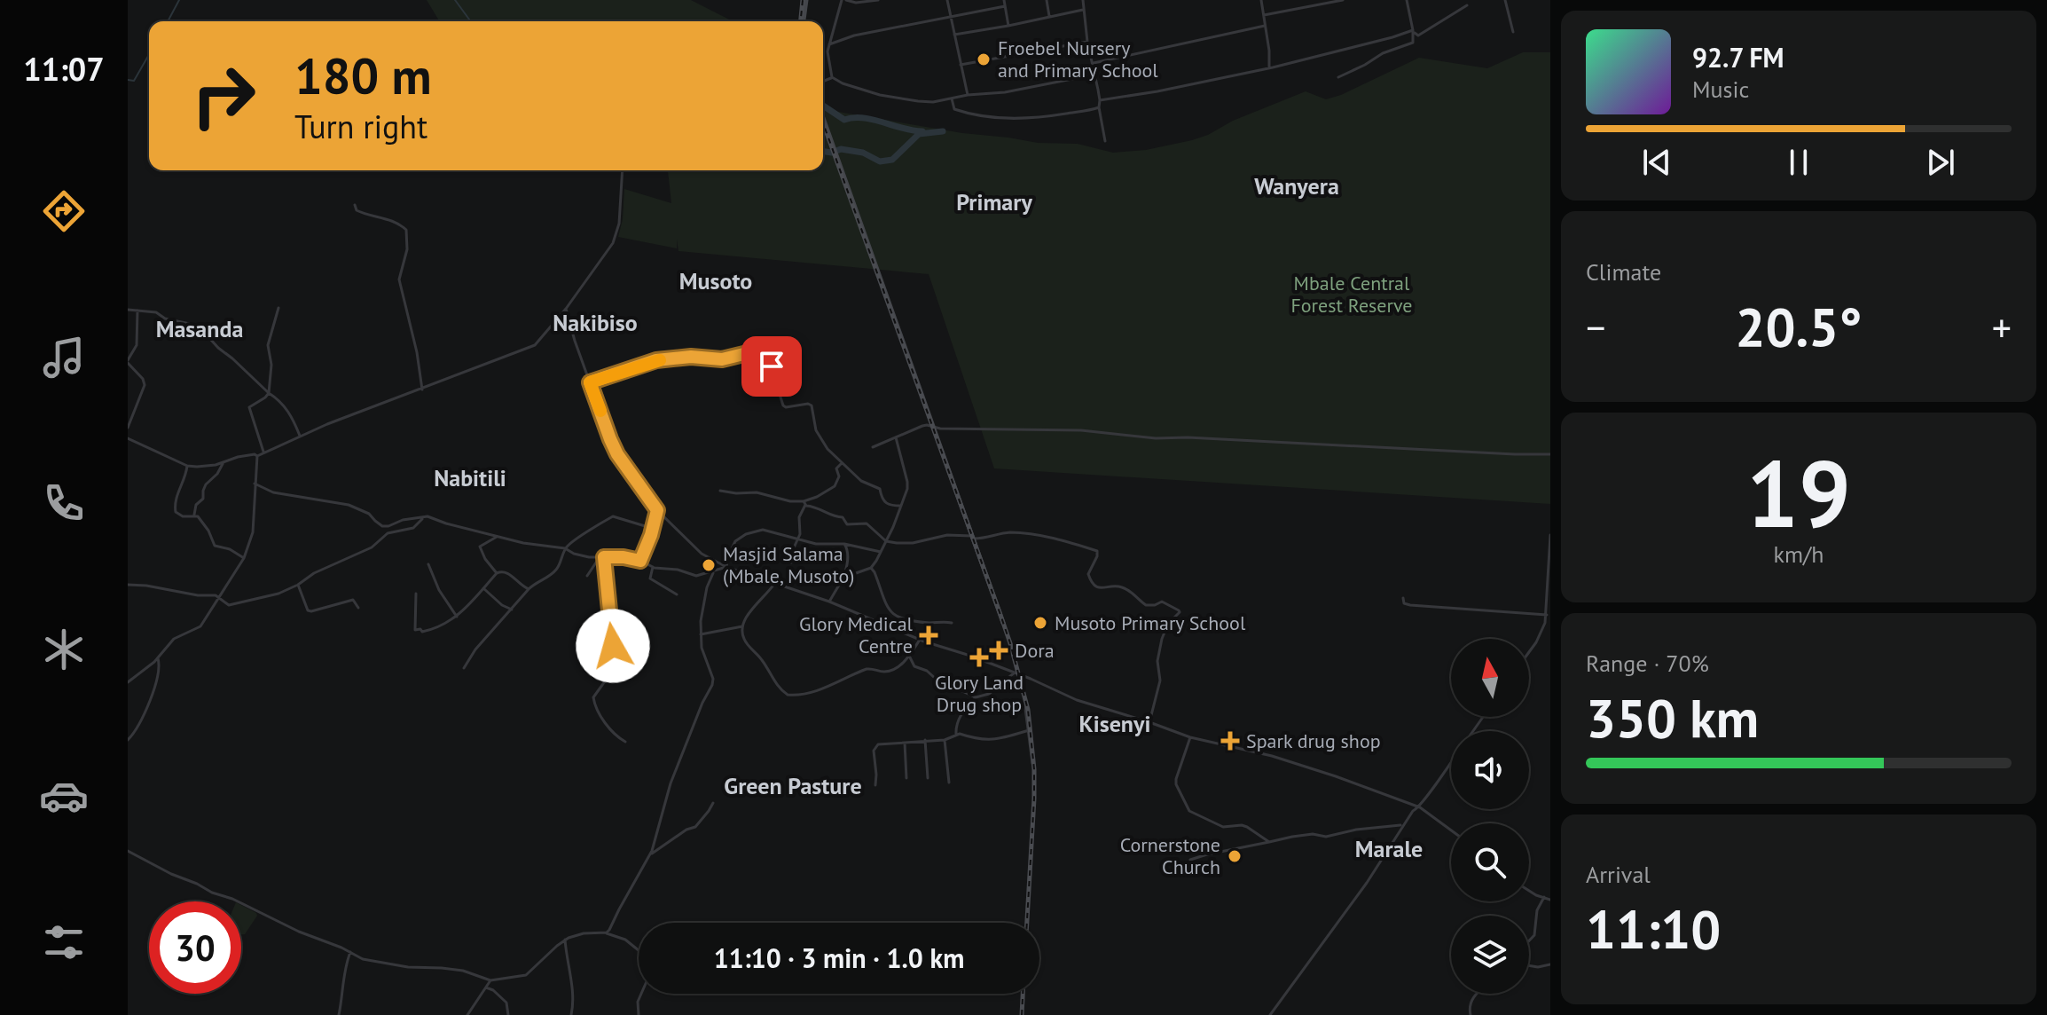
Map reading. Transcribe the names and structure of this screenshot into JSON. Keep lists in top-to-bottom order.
{
  "districts": [
    "Wanyera",
    "Primary",
    "Musoto",
    "Nakibiso",
    "Masanda",
    "Nabitili",
    "Kisenyi",
    "Green Pasture",
    "Marale"
  ],
  "parks": ["Mbale Central Forest Reserve"],
  "places": {
    "other": [
      "Froebel Nursery and Primary School",
      "Masjid Salama (Mbale, Musoto)",
      "Musoto Primary School",
      "Cornerstone Church"
    ],
    "health": [
      "Glory Medical Centre",
      "Dora",
      "Glory Land Drug shop",
      "Spark drug shop"
    ]
  },
  "north": "top",
  "page": {
    "tabs": "11:07",
    "turn": ["180 m", "Turn right"],
    "song": ["92.7 FM", "Music"],
    "tile": [
      "Climate",
      ["19", "km/h"],
      ["Range · 70%", "350 km"],
      ["Arrival", "11:10"]
    ],
    "heat": ["−", "20.5°", "+"],
    "limit": "30",
    "trip": "11:10 · 3 min · 1.0 km"
  }
}
